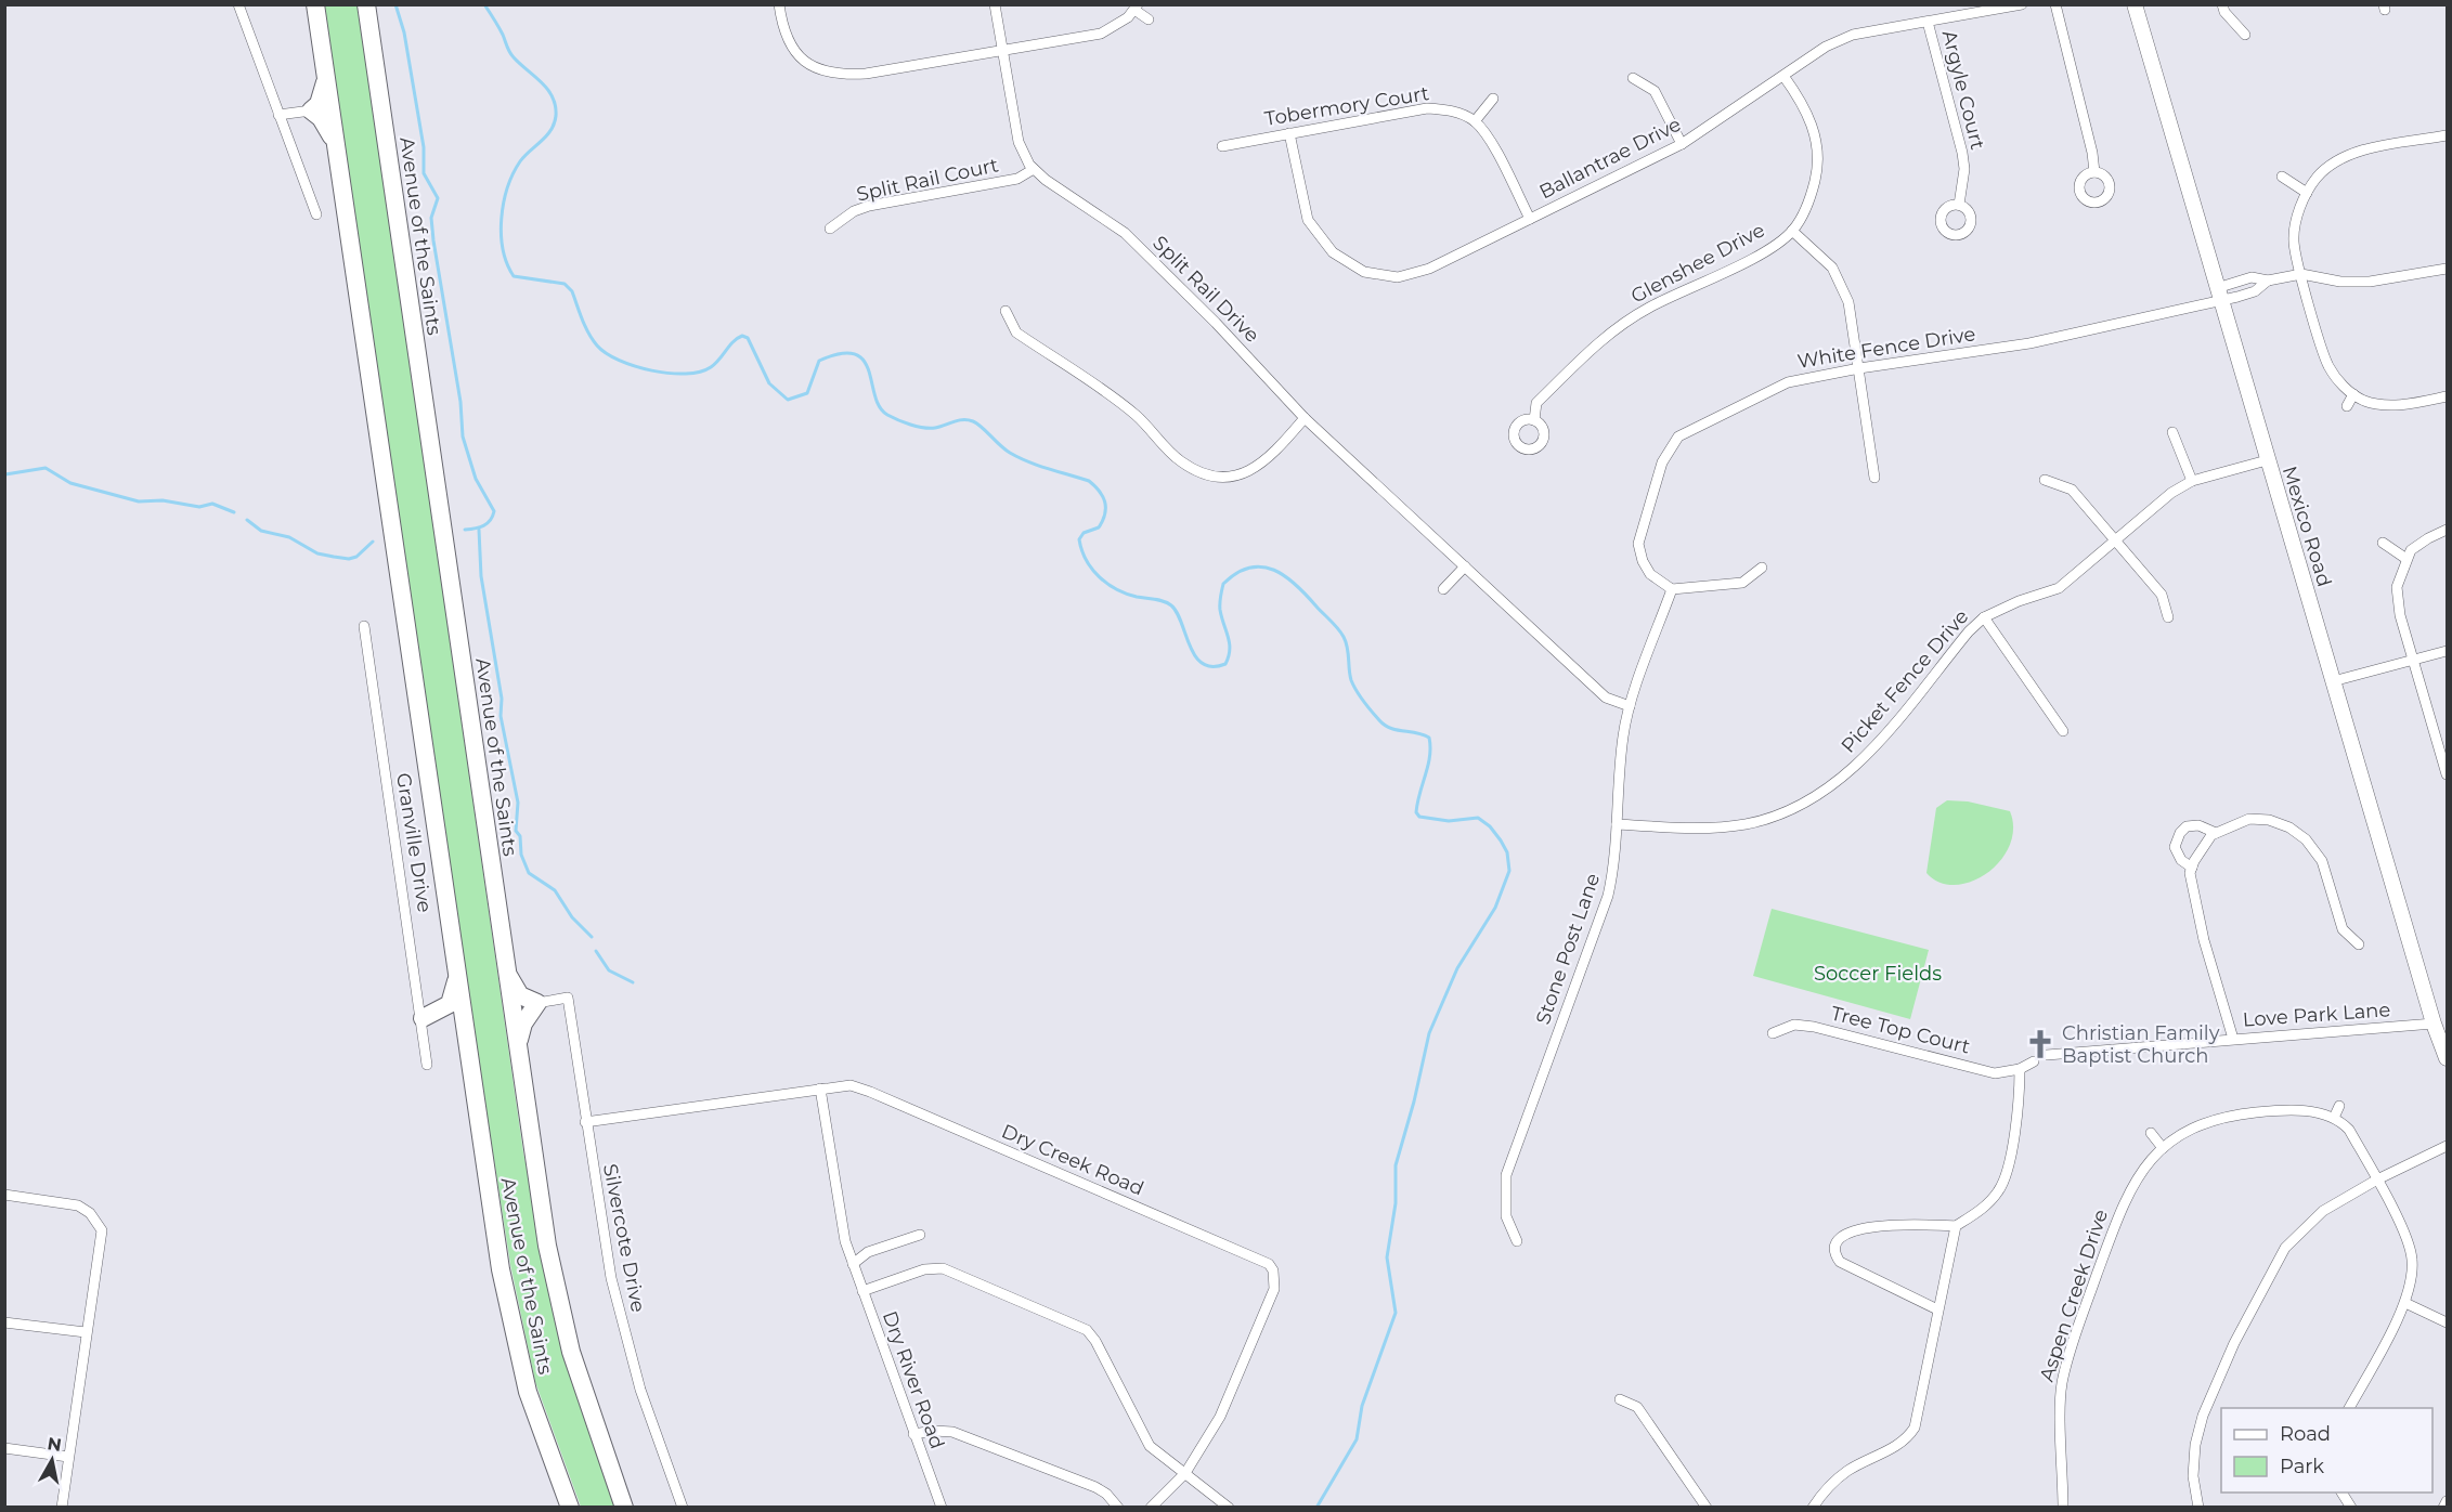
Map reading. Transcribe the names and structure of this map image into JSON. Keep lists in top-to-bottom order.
{
  "streets": {
    "highway": ["Avenue of the Saints"],
    "street": [
      "Argyle Court",
      "Tobermory Court",
      "Ballantrae Drive",
      "Split Rail Court",
      "Glenshee Drive",
      "Split Rail Drive",
      "White Fence Drive",
      "Mexico Road",
      "Picket Fence Drive",
      "Granville Drive",
      "Stone Post Lane",
      "Love Park Lane",
      "Tree Top Court",
      "Dry Creek Road",
      "Silvercote Drive",
      "Aspen Creek Drive",
      "Dry River Road"
    ]
  },
  "crossings": [
    ["Argyle Court", "Ballantrae Drive"],
    ["Tobermory Court", "Ballantrae Drive"],
    ["Ballantrae Drive", "Glenshee Drive"],
    ["Split Rail Court", "Split Rail Drive"],
    ["Split Rail Drive", "Stone Post Lane"],
    ["White Fence Drive", "Mexico Road"],
    ["White Fence Drive", "Stone Post Lane"],
    ["Mexico Road", "Picket Fence Drive"],
    ["Mexico Road", "Love Park Lane"],
    ["Picket Fence Drive", "Stone Post Lane"],
    ["Dry Creek Road", "Silvercote Drive"],
    ["Dry Creek Road", "Dry River Road"]
  ],
  "parks": ["Soccer Fields"],
  "places": {
    "church": ["Christian Family Baptist Church"]
  },
  "legend": ["Road", "Park"],
  "north": "top"
}
